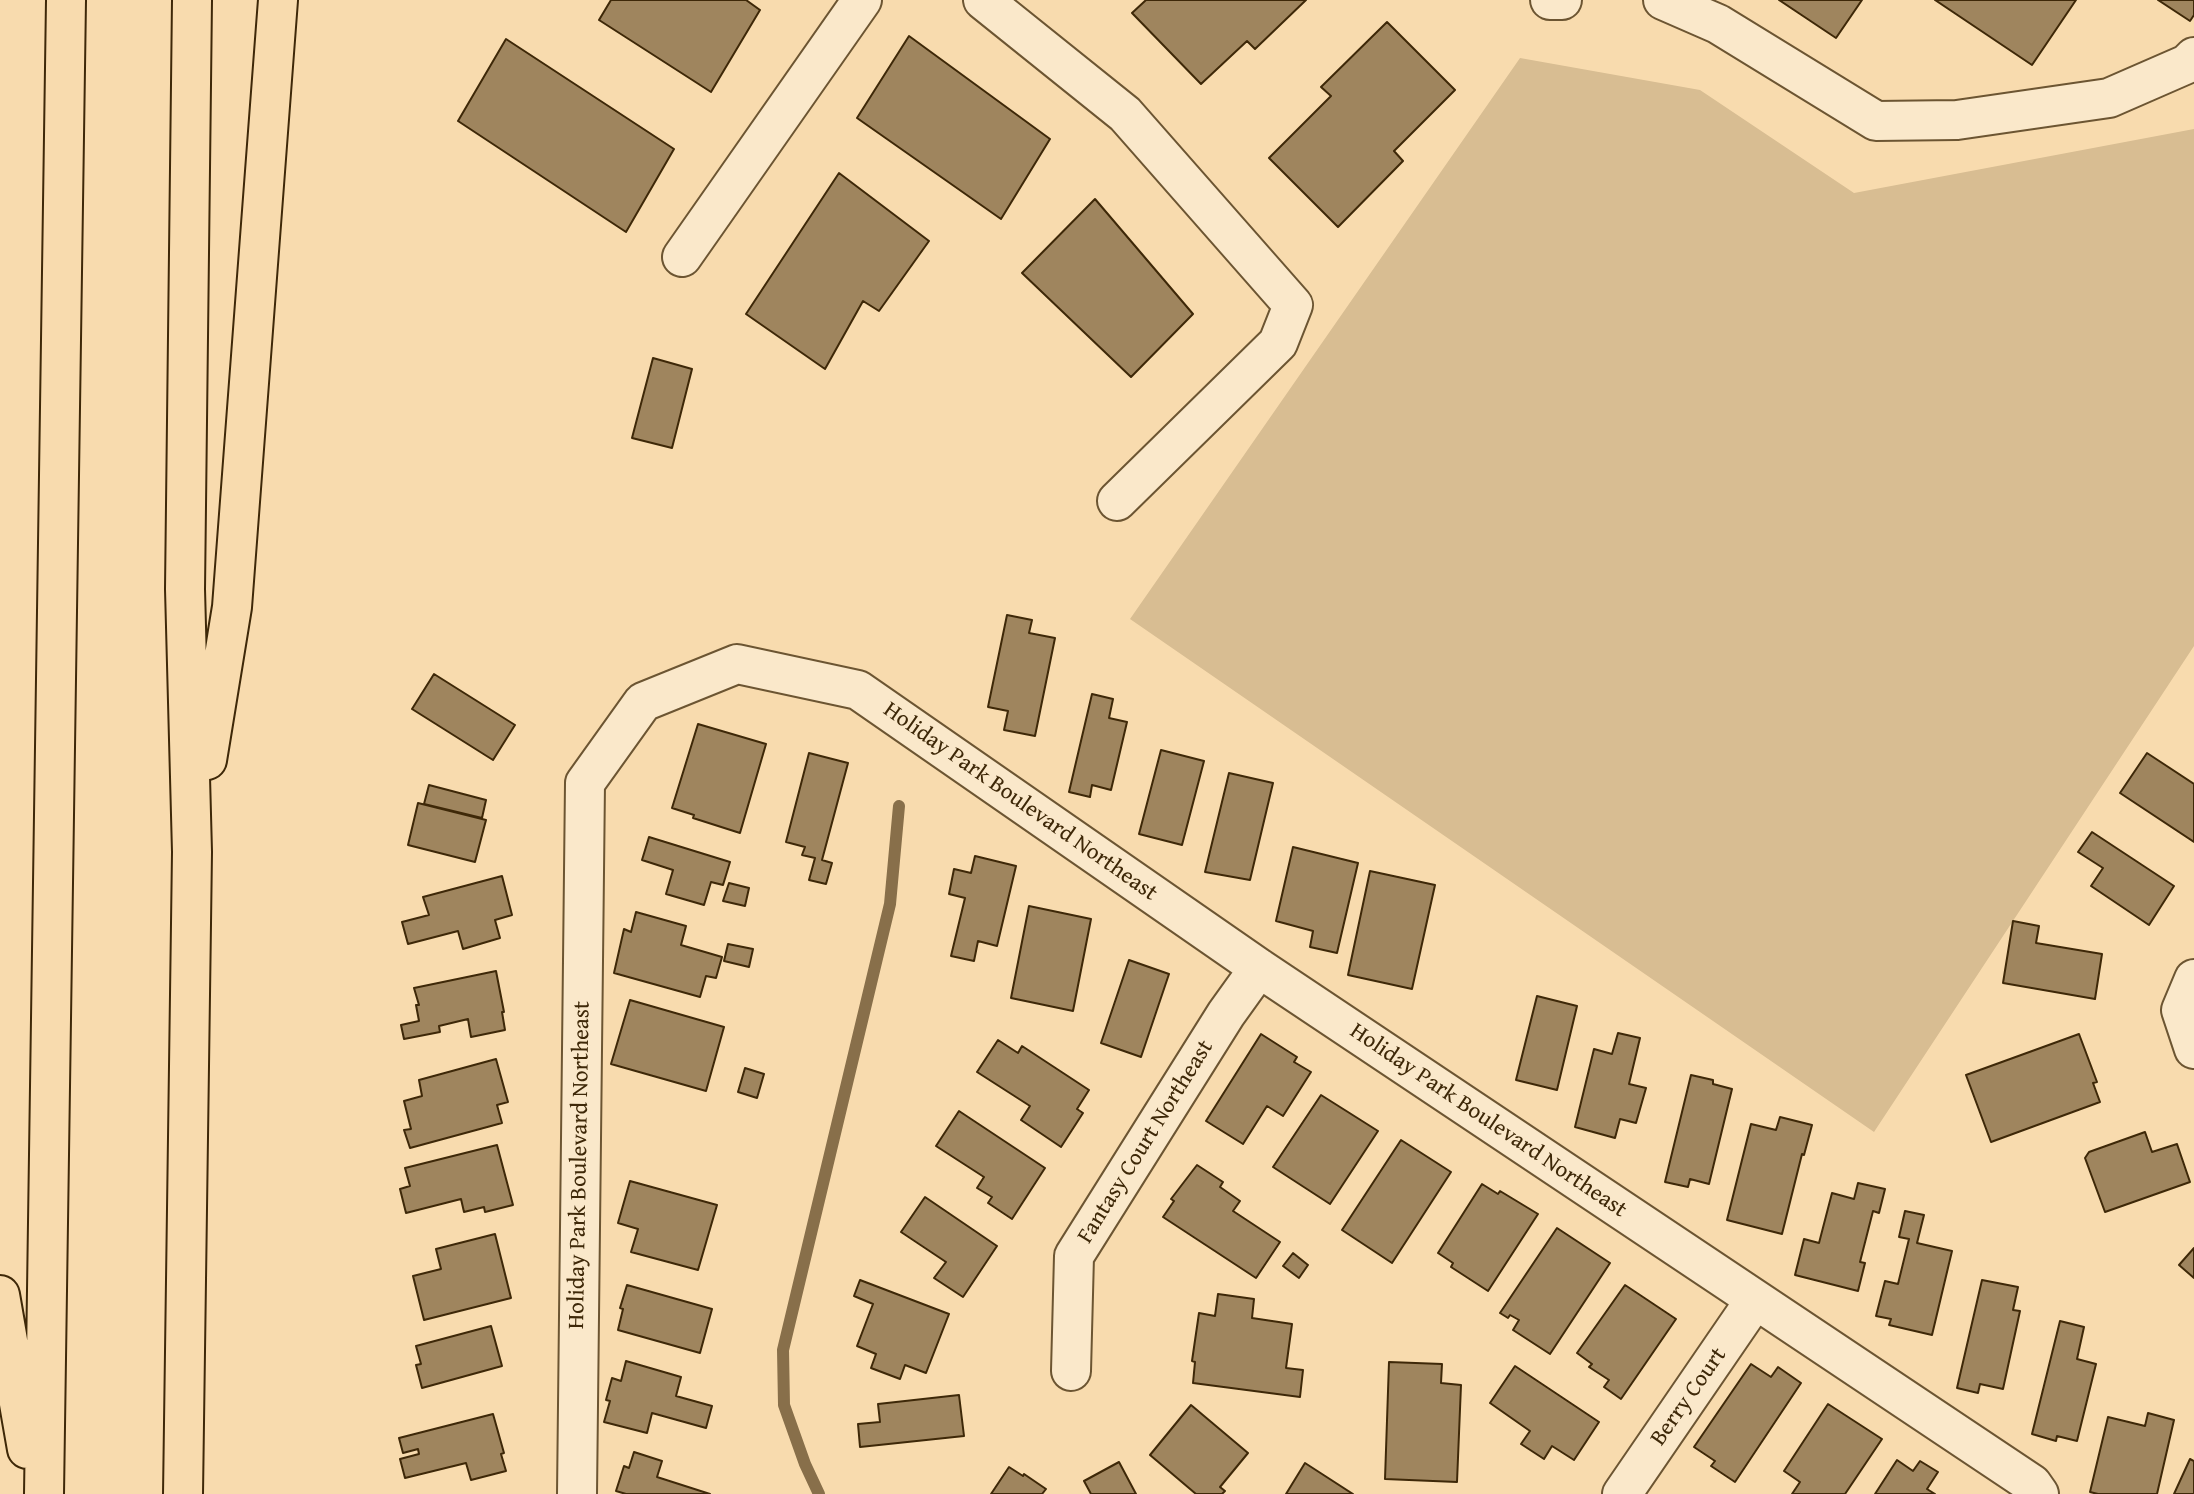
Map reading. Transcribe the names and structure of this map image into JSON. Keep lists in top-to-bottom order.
{
  "streets": {
    "street": ["Holiday Park Boulevard Northeast", "Fantasy Court Northeast", "Berry Court"]
  },
  "crossings": [
    ["Holiday Park Boulevard Northeast", "Fantasy Court Northeast"],
    ["Holiday Park Boulevard Northeast", "Berry Court"]
  ]
}
